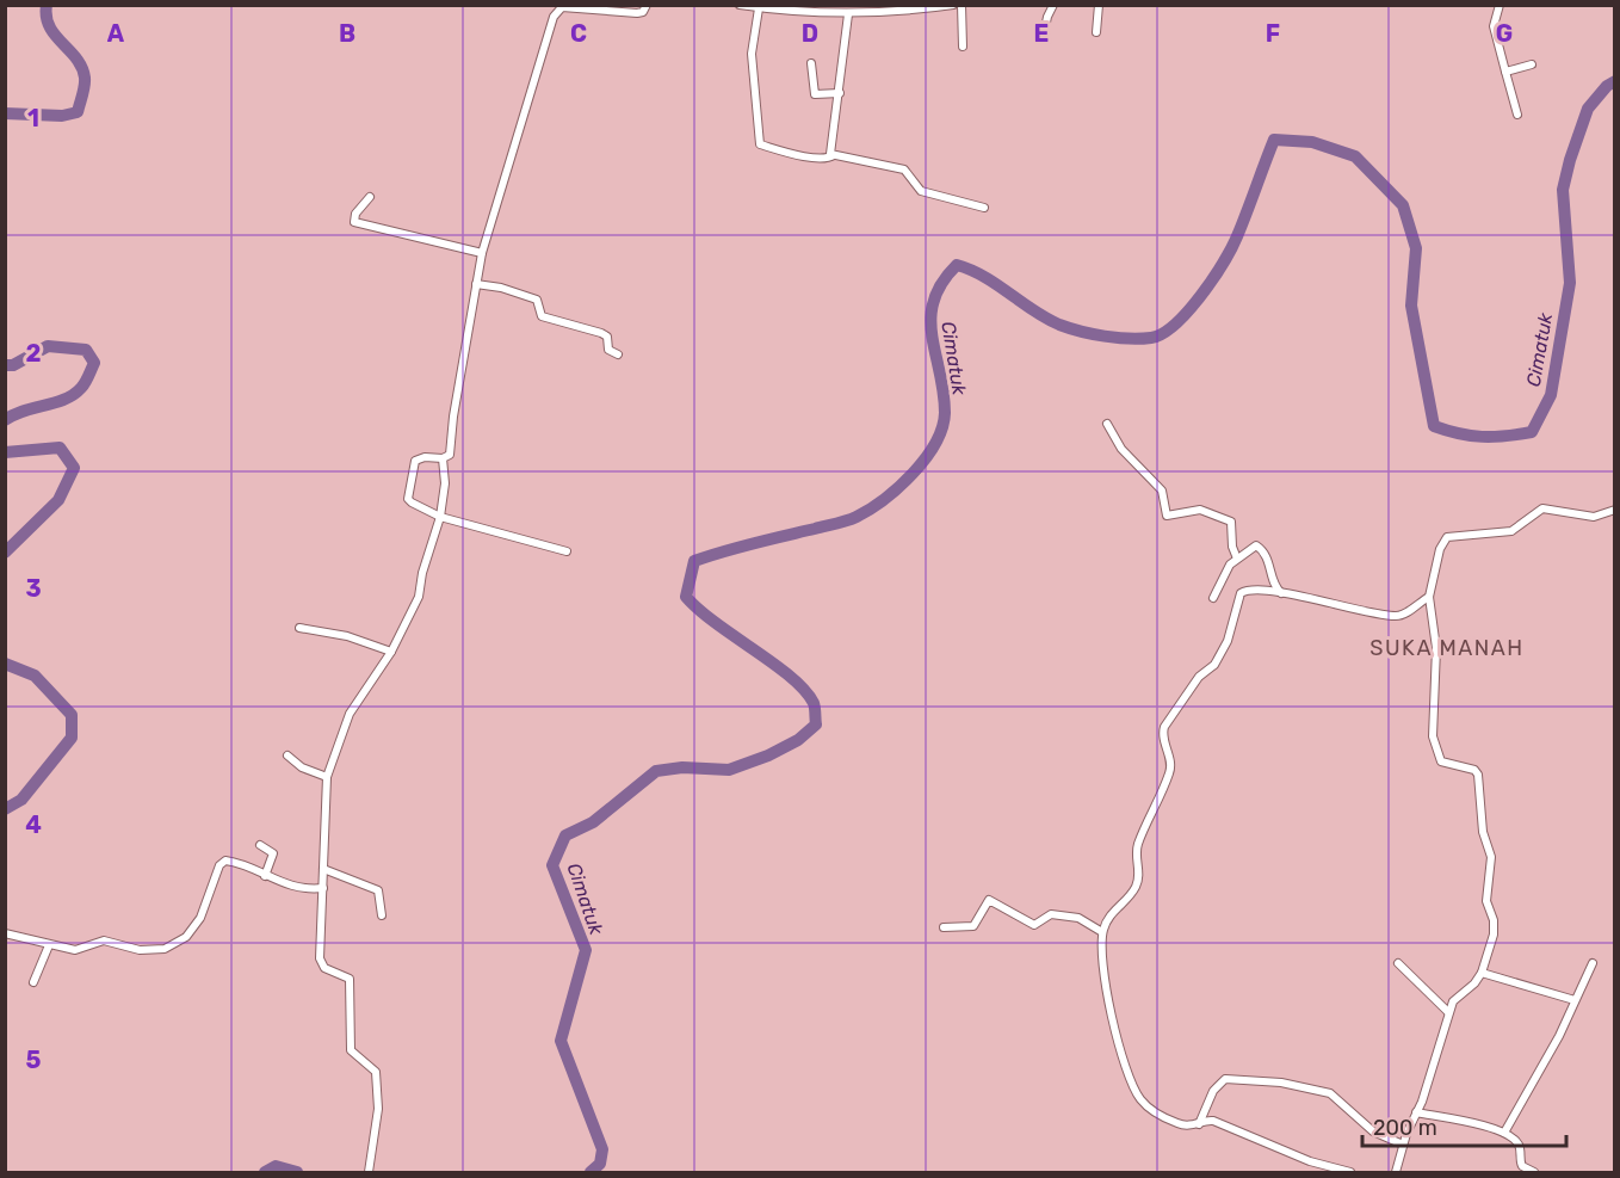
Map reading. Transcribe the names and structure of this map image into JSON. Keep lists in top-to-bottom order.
{
  "districts": ["SUKA MANAH"],
  "water": ["Cimatuk"],
  "scale_bar": "200 m",
  "grid": {
    "columns": [
      "A",
      "B",
      "C",
      "D",
      "E",
      "F",
      "G"
    ],
    "rows": [
      "1",
      "2",
      "3",
      "4",
      "5"
    ]
  }
}
